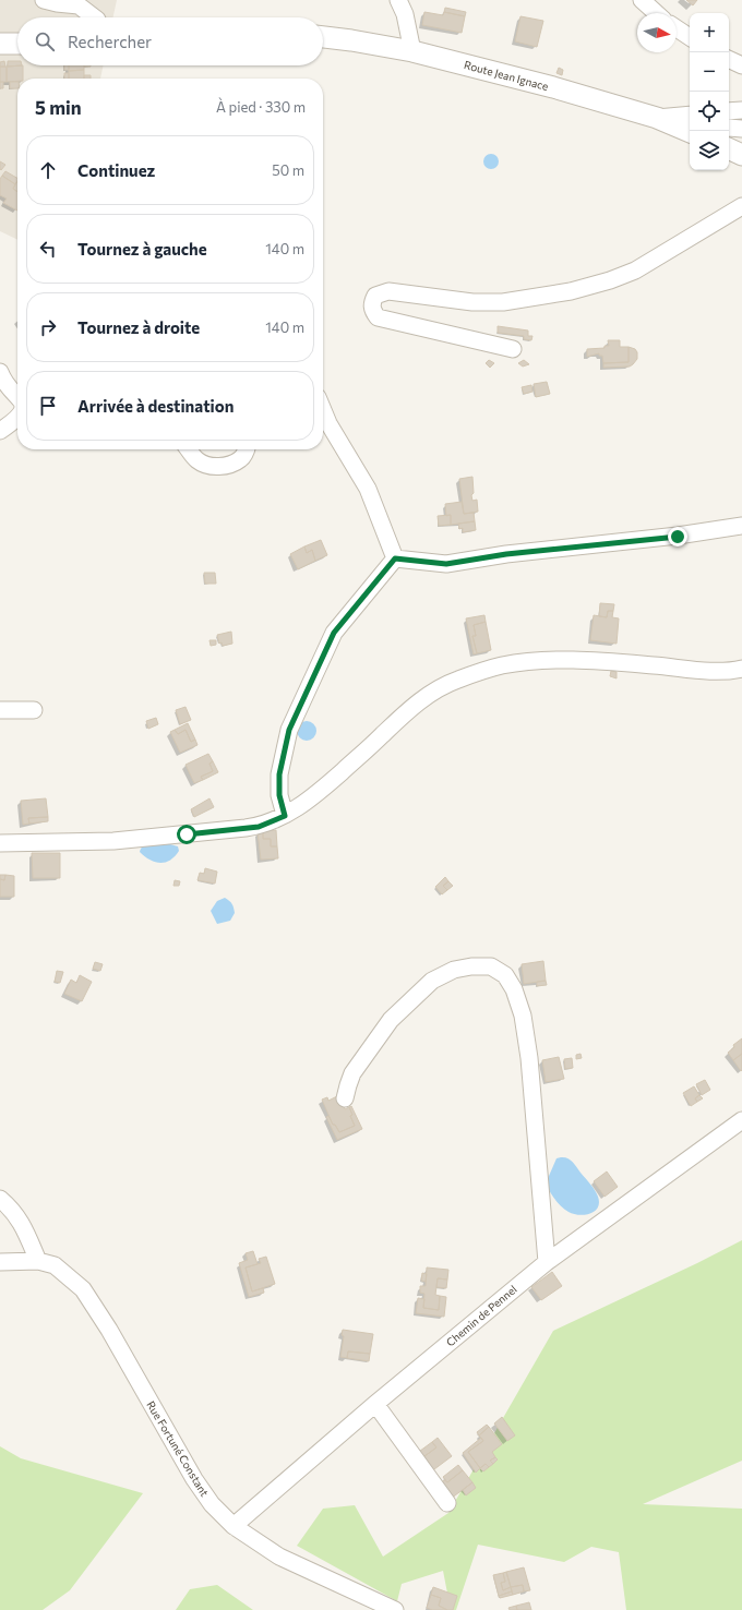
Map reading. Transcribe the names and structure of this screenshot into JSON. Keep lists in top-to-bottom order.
{
  "streets": {
    "street": ["Route Jean Ignace", "Chemin de Pennel", "Rue Fortuné Constant"]
  },
  "crossings": [
    ["Chemin de Pennel", "Rue Fortuné Constant"]
  ],
  "north": "right",
  "page": {
    "map_buttons": ["+", "−"],
    "search": "Rechercher",
    "heading": ["5 min", "À pied · 330 m"],
    "list": [
      ["Continuez", "50 m"],
      ["Tournez à gauche", "140 m"],
      ["Tournez à droite", "140 m"],
      "Arrivée à destination"
    ]
  }
}
